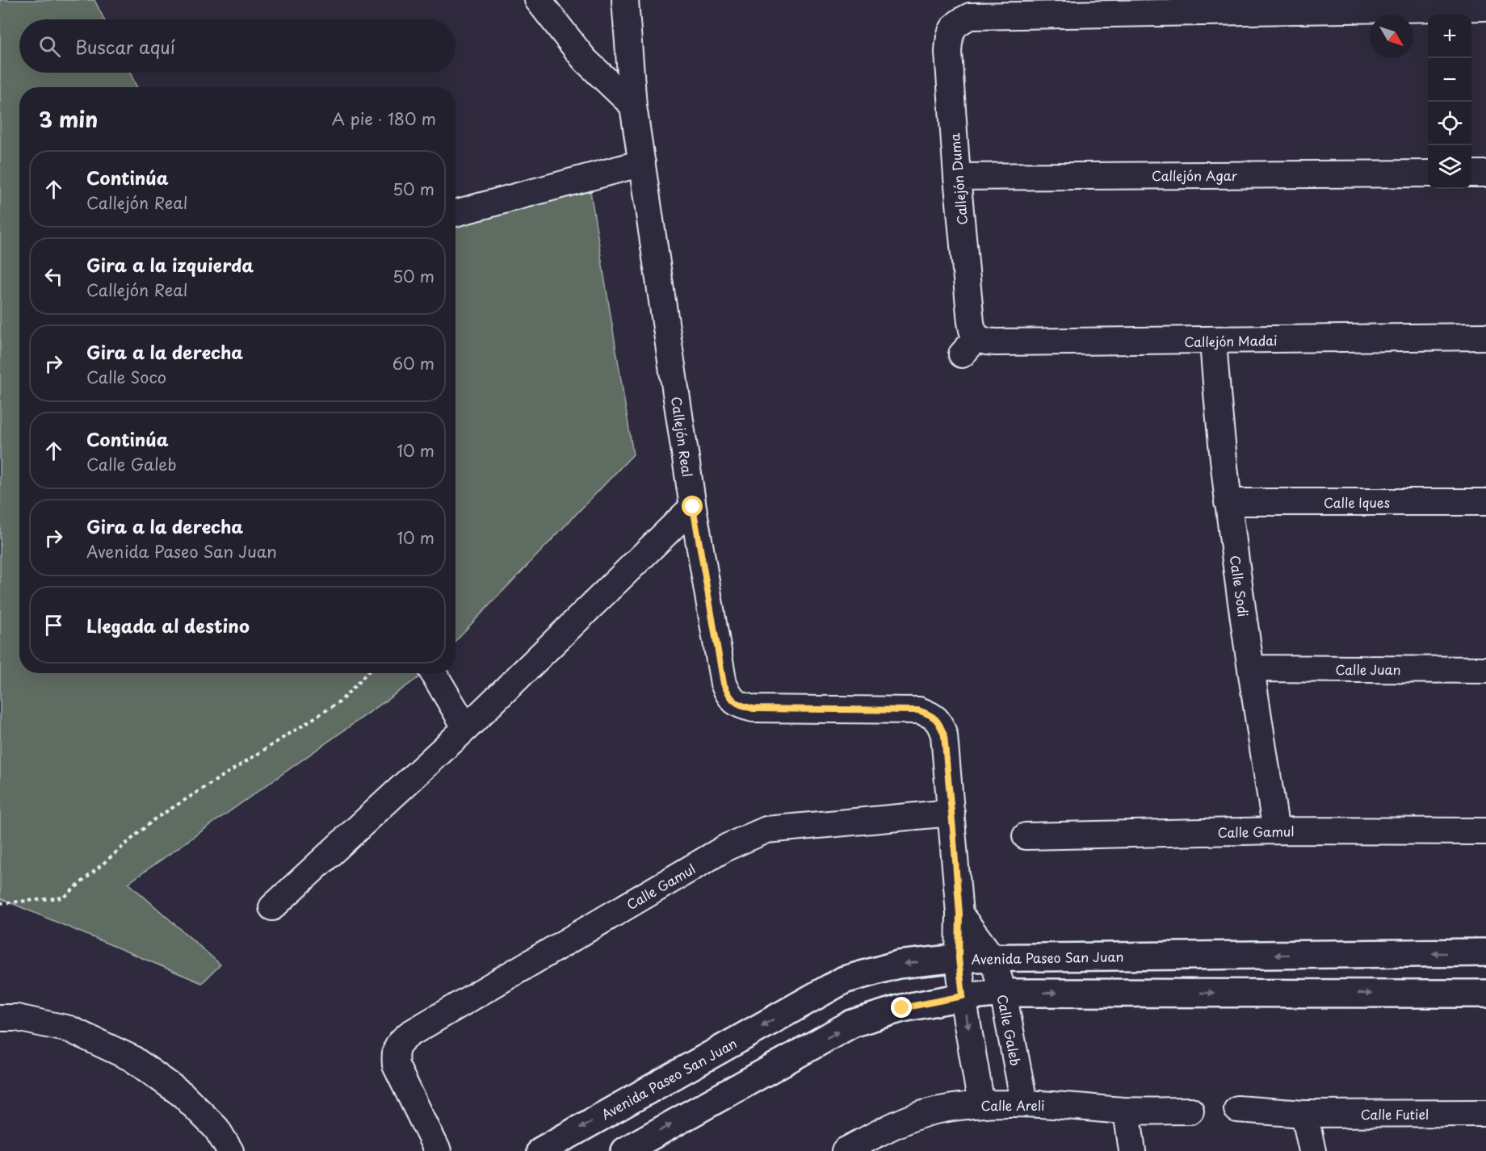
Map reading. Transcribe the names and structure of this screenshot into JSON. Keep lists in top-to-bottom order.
{
  "streets": {
    "street": [
      "Callejón Agar",
      "Callejón Duma",
      "Callejón Madai",
      "Callejón Real",
      "Calle Iques",
      "Calle Sodi",
      "Calle Juan",
      "Calle Gamul",
      "Avenida Paseo San Juan",
      "Calle Galeb",
      "Calle Areli",
      "Calle Futiel"
    ]
  },
  "crossings": [
    ["Callejón Agar", "Callejón Duma"],
    ["Callejón Duma", "Callejón Madai"],
    ["Callejón Madai", "Calle Sodi"],
    ["Callejón Real", "Calle Gamul"],
    ["Calle Iques", "Calle Sodi"],
    ["Calle Sodi", "Calle Juan"],
    ["Calle Sodi", "Calle Gamul"],
    ["Avenida Paseo San Juan", "Calle Galeb"],
    ["Calle Galeb", "Calle Areli"]
  ],
  "north": "bottom right",
  "page": {
    "map_buttons": ["+", "−"],
    "search": "Buscar aquí",
    "heading": ["3 min", "A pie · 180 m"],
    "list": [
      ["Continúa", "Callejón Real", "50 m"],
      ["Gira a la izquierda", "Callejón Real", "50 m"],
      ["Gira a la derecha", "Calle Soco", "60 m"],
      ["Continúa", "Calle Galeb", "10 m"],
      ["Gira a la derecha", "Avenida Paseo San Juan", "10 m"],
      "Llegada al destino"
    ]
  }
}
